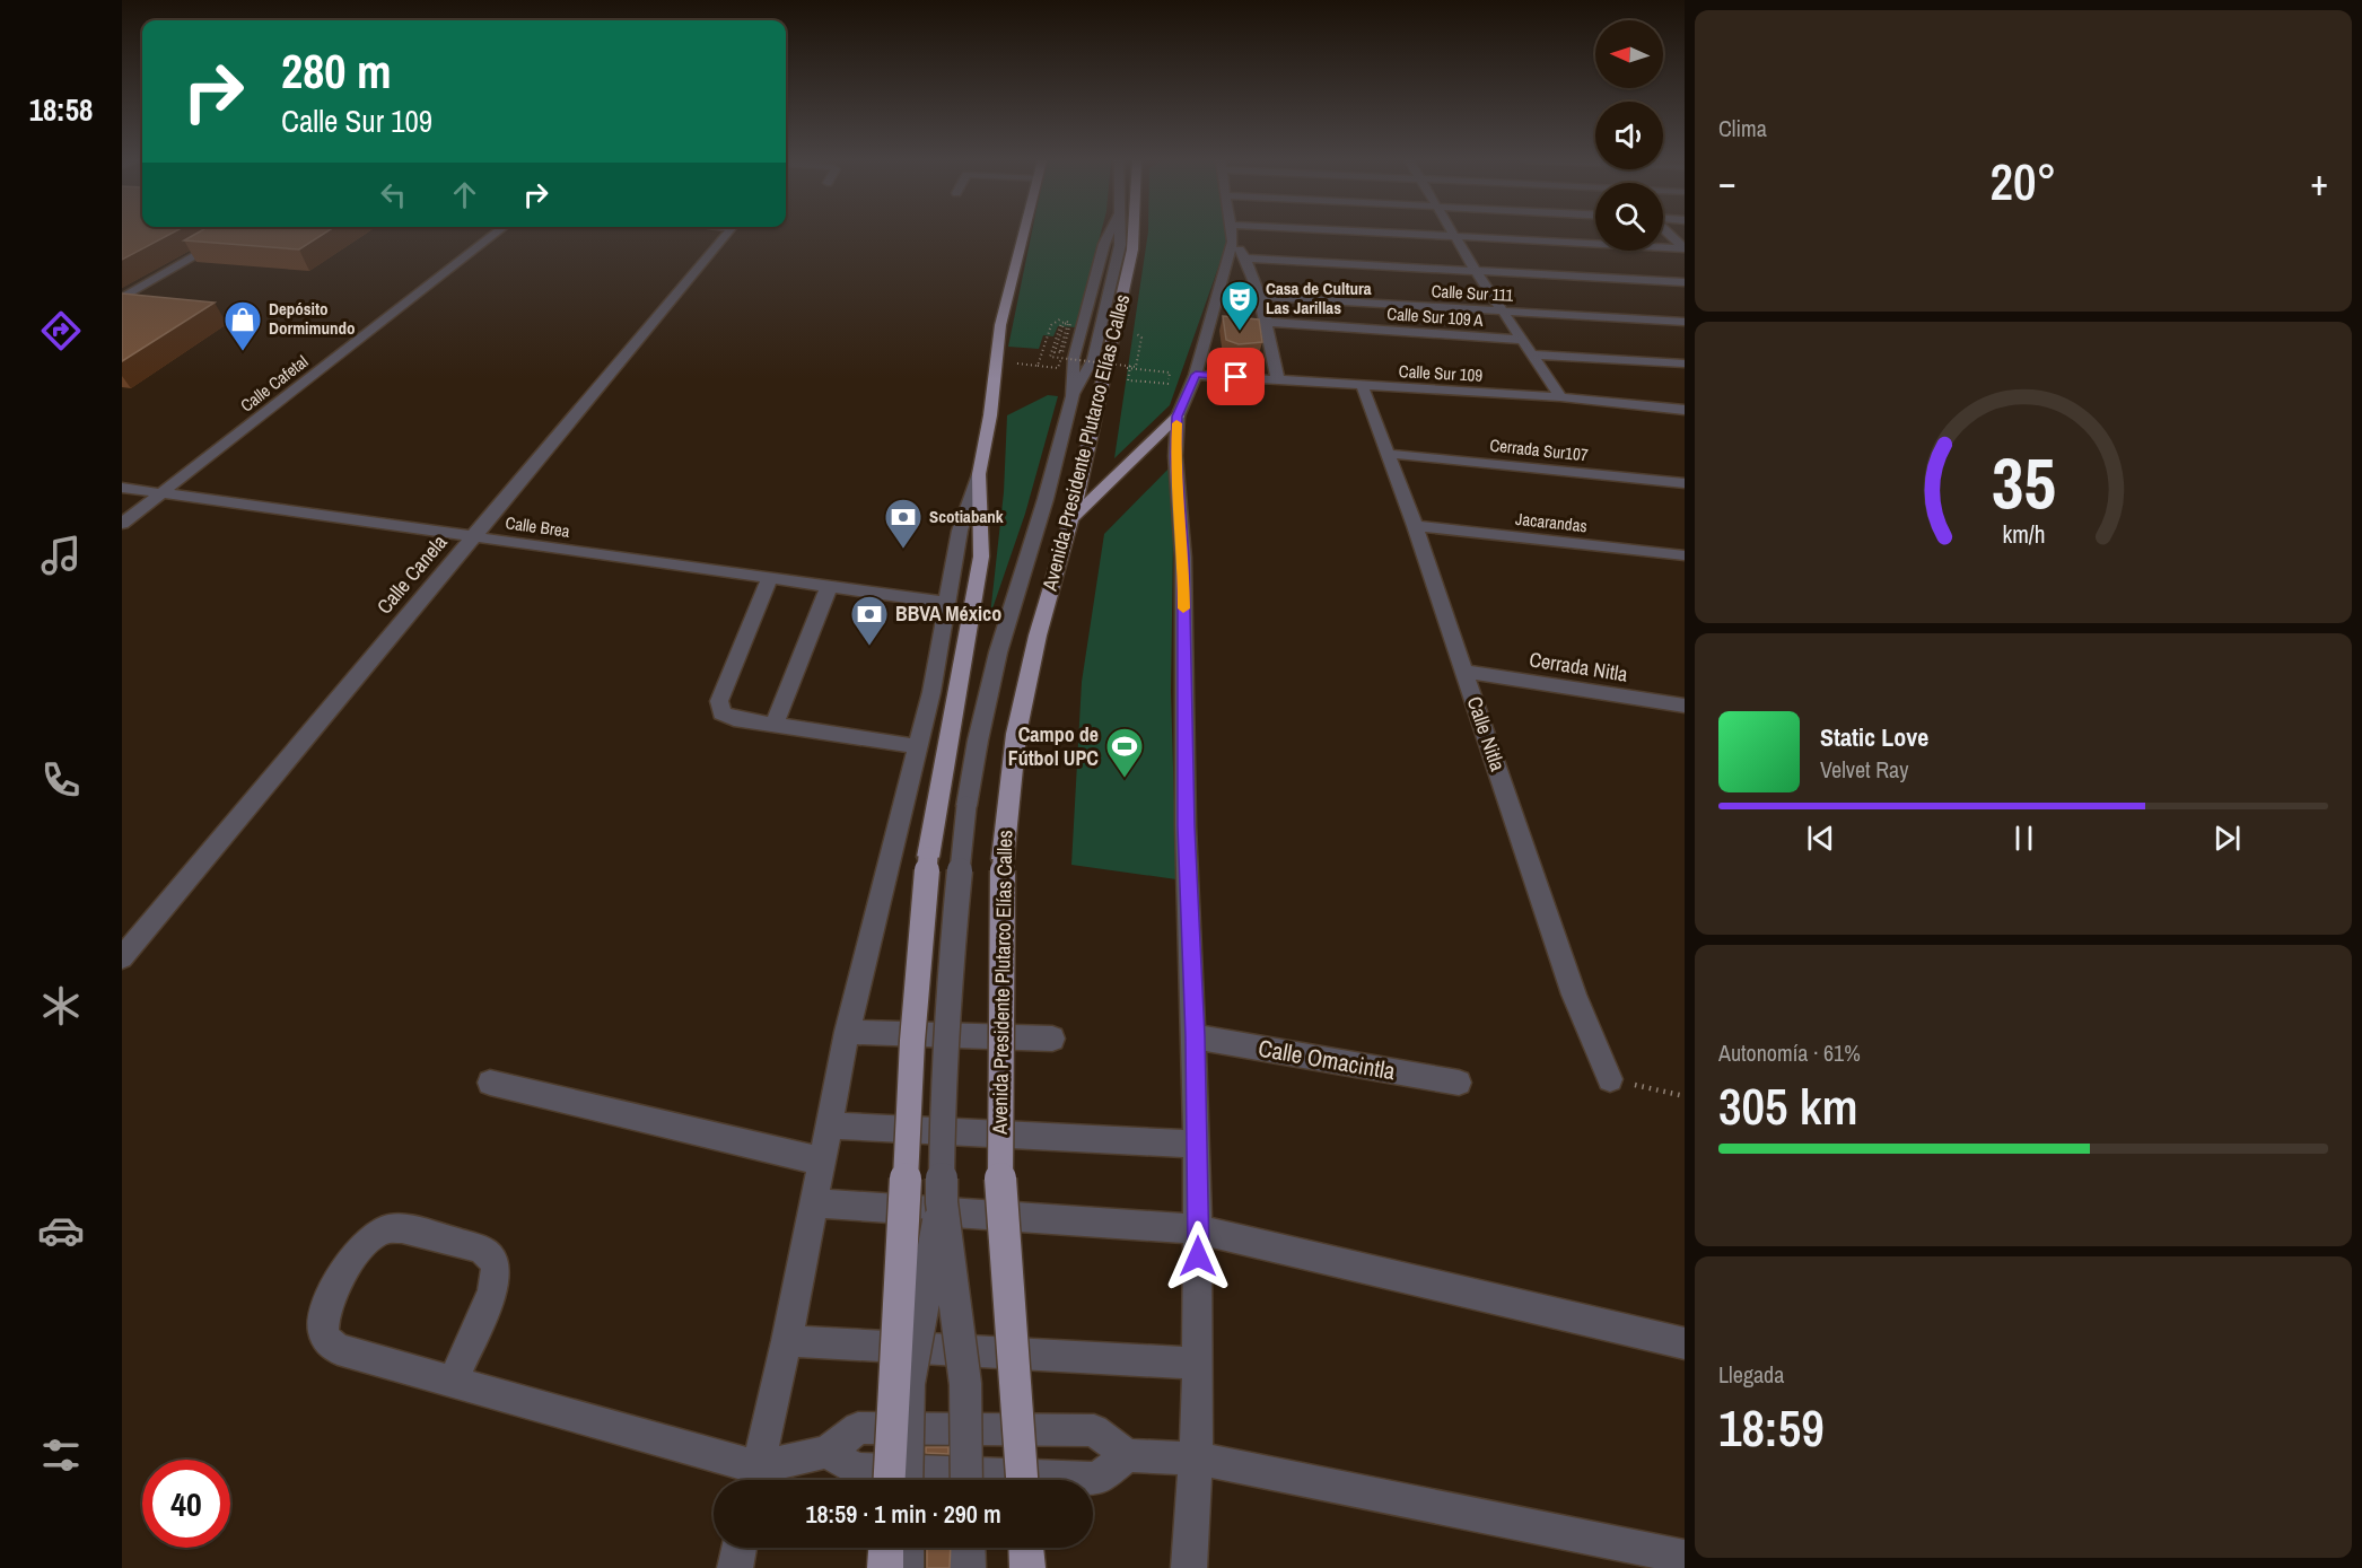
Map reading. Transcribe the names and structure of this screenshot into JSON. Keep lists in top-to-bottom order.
{
  "streets": {
    "main road": ["Avenida Presidente Plutarco Elías Calles"],
    "street": [
      "Calle Sur 111",
      "Calle Sur 109 A",
      "Calle Sur 109",
      "Calle Cafetal",
      "Cerrada Sur107",
      "Jacarandas",
      "Calle Brea",
      "Calle Canela",
      "Cerrada Nitla",
      "Calle Nitla",
      "Calle Omacintla"
    ]
  },
  "crossings": [
    ["Calle Sur 109", "Calle Nitla"],
    ["Calle Cafetal", "Calle Brea"],
    ["Cerrada Sur107", "Calle Nitla"],
    ["Jacarandas", "Calle Nitla"],
    ["Calle Brea", "Calle Canela"],
    ["Cerrada Nitla", "Calle Nitla"]
  ],
  "places": {
    "theatre": ["Casa de Cultura Las Jarillas"],
    "shop": ["Depósito Dormimundo"],
    "bank": ["Scotiabank", "BBVA México"],
    "sports": ["Campo de Fútbol UPC"]
  },
  "north": "left",
  "page": {
    "tabs": "18:58",
    "tile": [
      "Clima",
      ["Autonomía · 61%", "305 km"],
      ["Llegada", "18:59"]
    ],
    "turn": ["280 m", "Calle Sur 109"],
    "heat": ["−", "20°", "+"],
    "song": ["Static Love", "Velvet Ray"],
    "limit": "40",
    "trip": "18:59 · 1 min · 290 m",
    "gauge": ["35", "km/h"]
  }
}
